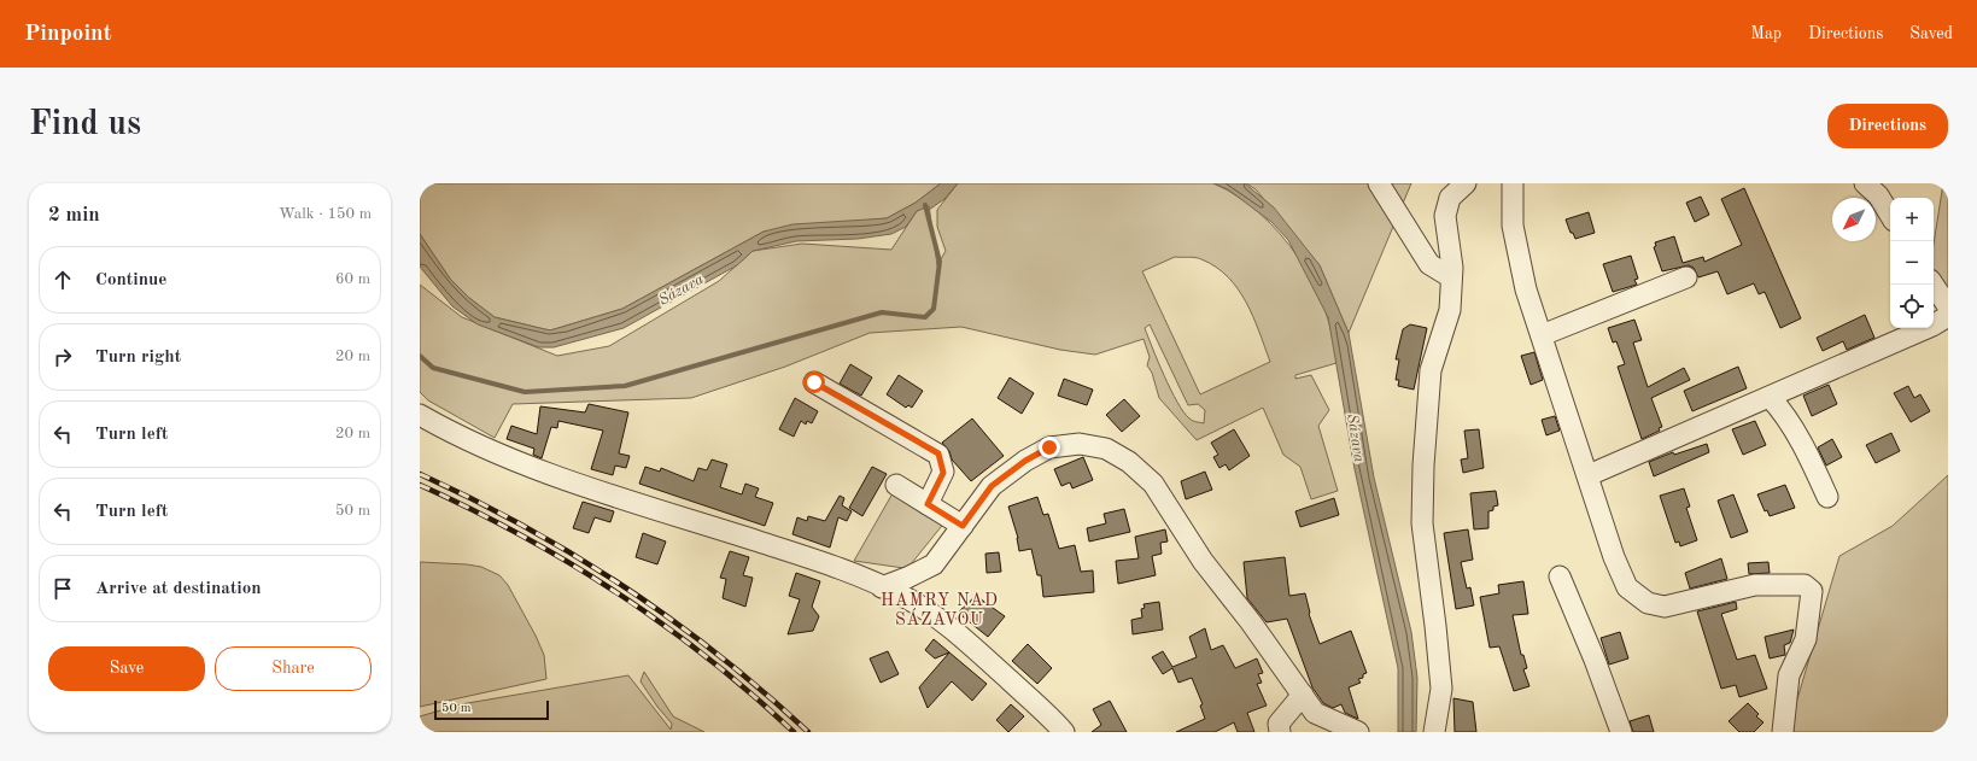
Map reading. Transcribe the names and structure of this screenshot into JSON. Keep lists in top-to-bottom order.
{
  "districts": ["HAMRY NAD SÁZAVOU"],
  "water": ["Sázava"],
  "scale_bar": "50 m",
  "north": "bottom left",
  "page": {
    "header": "Pinpoint",
    "nav": ["Map", "Directions", "Saved"],
    "buttons": [
      "Directions",
      ["Save", "Share"]
    ],
    "title": "Find us",
    "heading": ["2 min", "Walk · 150 m"],
    "map_buttons": ["+", "−"],
    "list": [
      ["Continue", "60 m"],
      ["Turn right", "20 m"],
      ["Turn left", "20 m"],
      ["Turn left", "50 m"],
      "Arrive at destination"
    ],
    "scale": "50 m"
  }
}
